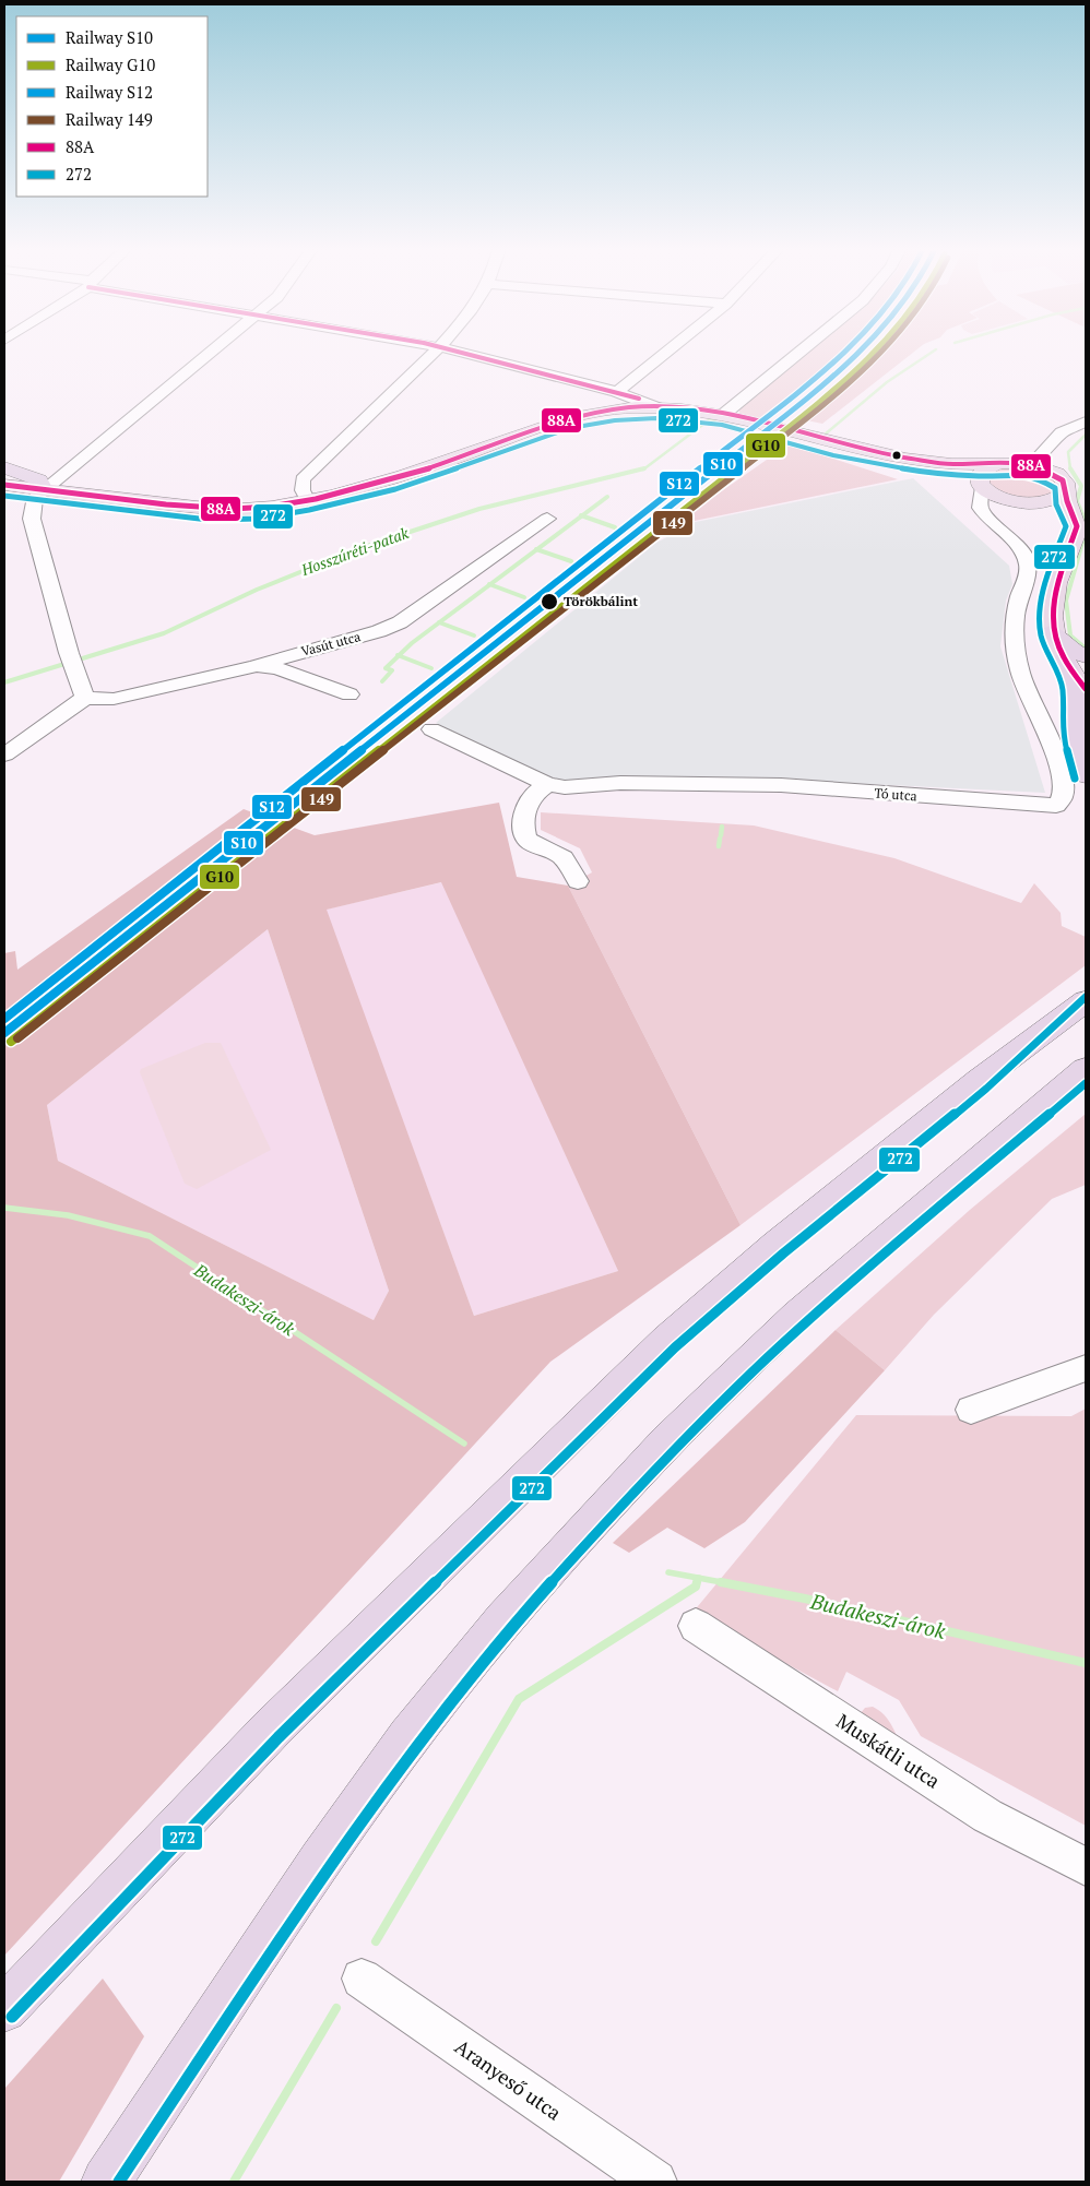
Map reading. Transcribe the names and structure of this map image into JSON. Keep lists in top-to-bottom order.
{
  "streets": {
    "street": [
      "Vasút utca",
      "Tó utca",
      "Muskátli utca",
      "Aranyeső utca"
    ]
  },
  "water": ["Hosszúréti-patak", "Budakeszi-árok"],
  "places": ["Törökbálint"],
  "lines": [
    "rail line S10",
    "rail line G10",
    "rail line S12",
    "rail line 149",
    "transit line 88A",
    "transit line 272"
  ],
  "legend": [
    "Railway S10",
    "Railway G10",
    "Railway S12",
    "Railway 149",
    "88A",
    "272"
  ]
}
